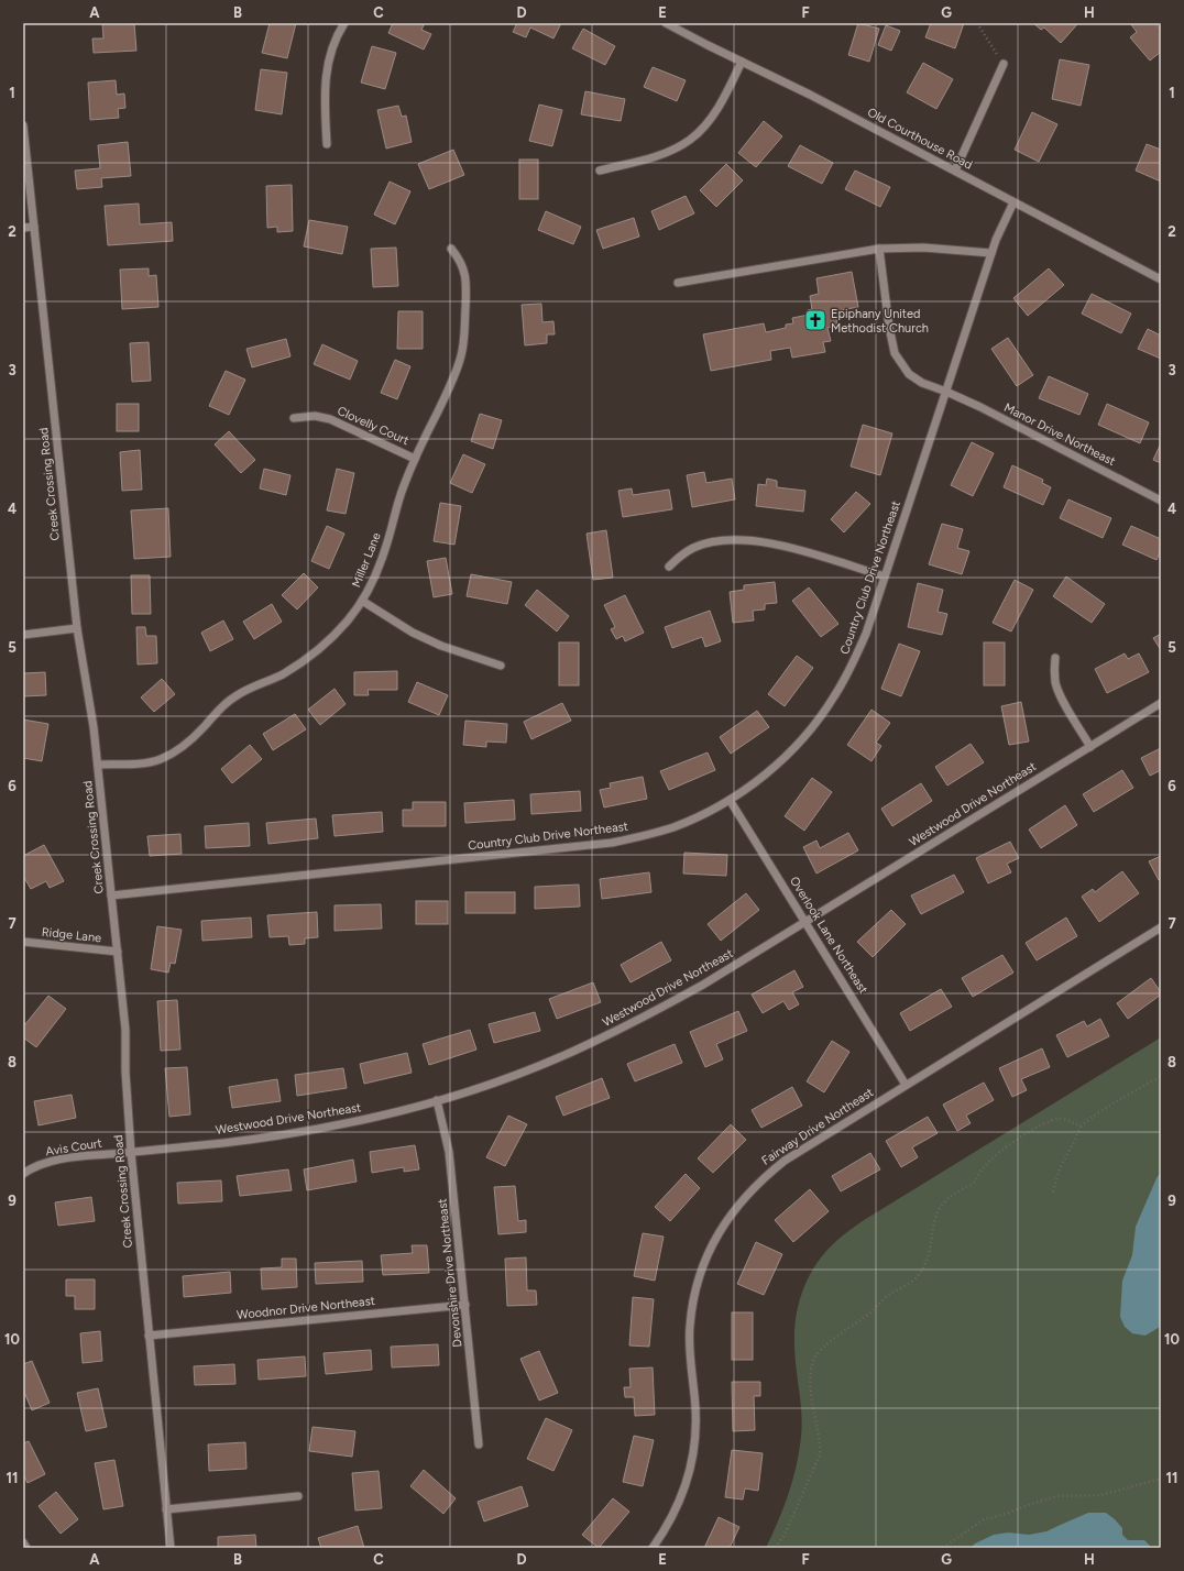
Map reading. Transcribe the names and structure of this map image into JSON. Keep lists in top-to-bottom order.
{
  "streets": {
    "street": [
      "Old Courthouse Road",
      "Clovelly Court",
      "Manor Drive Northeast",
      "Creek Crossing Road",
      "Miller Lane",
      "Country Club Drive Northeast",
      "Westwood Drive Northeast",
      "Ridge Lane",
      "Overlook Lane Northeast",
      "Fairway Drive Northeast",
      "Avis Court",
      "Devonshire Drive Northeast",
      "Woodnor Drive Northeast"
    ]
  },
  "crossings": [
    ["Old Courthouse Road", "Country Club Drive Northeast"],
    ["Clovelly Court", "Miller Lane"],
    ["Manor Drive Northeast", "Country Club Drive Northeast"],
    ["Creek Crossing Road", "Miller Lane"],
    ["Creek Crossing Road", "Country Club Drive Northeast"],
    ["Creek Crossing Road", "Westwood Drive Northeast"],
    ["Creek Crossing Road", "Ridge Lane"],
    ["Creek Crossing Road", "Avis Court"],
    ["Creek Crossing Road", "Woodnor Drive Northeast"],
    ["Country Club Drive Northeast", "Overlook Lane Northeast"],
    ["Westwood Drive Northeast", "Overlook Lane Northeast"],
    ["Westwood Drive Northeast", "Avis Court"],
    ["Westwood Drive Northeast", "Devonshire Drive Northeast"],
    ["Overlook Lane Northeast", "Fairway Drive Northeast"],
    ["Devonshire Drive Northeast", "Woodnor Drive Northeast"]
  ],
  "places": {
    "church": ["Epiphany United Methodist Church"]
  },
  "grid": {
    "columns": [
      "A",
      "B",
      "C",
      "D",
      "E",
      "F",
      "G",
      "H"
    ],
    "rows": [
      "1",
      "2",
      "3",
      "4",
      "5",
      "6",
      "7",
      "8",
      "9",
      "10",
      "11"
    ]
  }
}
